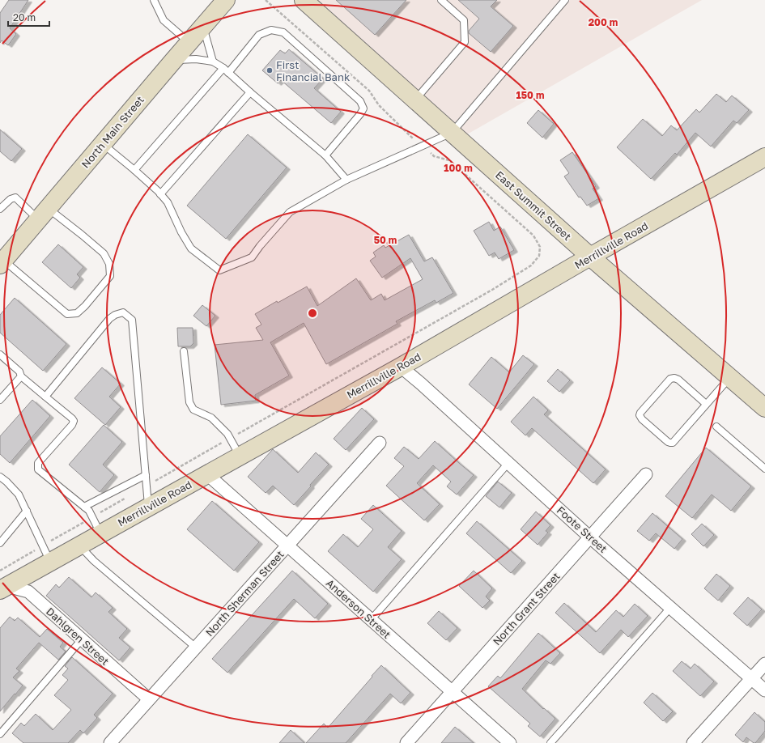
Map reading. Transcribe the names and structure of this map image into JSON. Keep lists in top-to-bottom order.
{
  "streets": {
    "street": [
      "North Main Street",
      "East Summit Street",
      "Merrillville Road",
      "Foote Street",
      "North Sherman Street",
      "Anderson Street",
      "North Grant Street",
      "Dahlgren Street"
    ]
  },
  "crossings": [
    ["East Summit Street", "Merrillville Road"],
    ["Merrillville Road", "Foote Street"],
    ["Merrillville Road", "Anderson Street"],
    ["Merrillville Road", "Dahlgren Street"],
    ["Foote Street", "North Grant Street"],
    ["North Sherman Street", "Anderson Street"],
    ["North Sherman Street", "Dahlgren Street"],
    ["Anderson Street", "North Grant Street"]
  ],
  "places": ["First Financial Bank"],
  "scale_bar": "20 m",
  "rings": [
    "200 m",
    "150 m",
    "100 m",
    "50 m"
  ]
}
